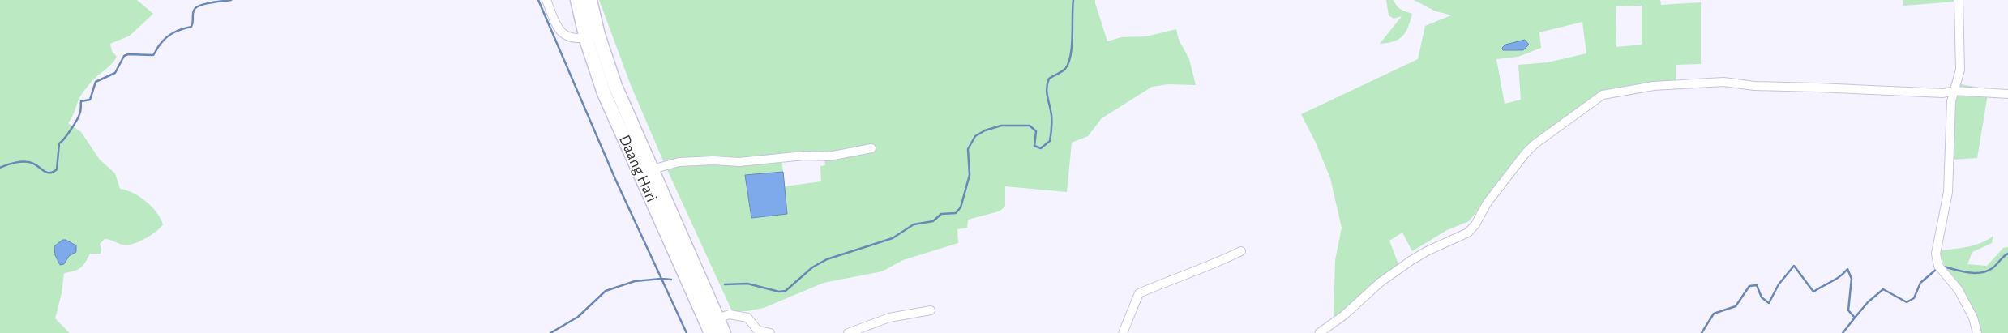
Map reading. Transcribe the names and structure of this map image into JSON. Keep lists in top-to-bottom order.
{
  "streets": {
    "main road": ["Daang Hari"]
  }
}
